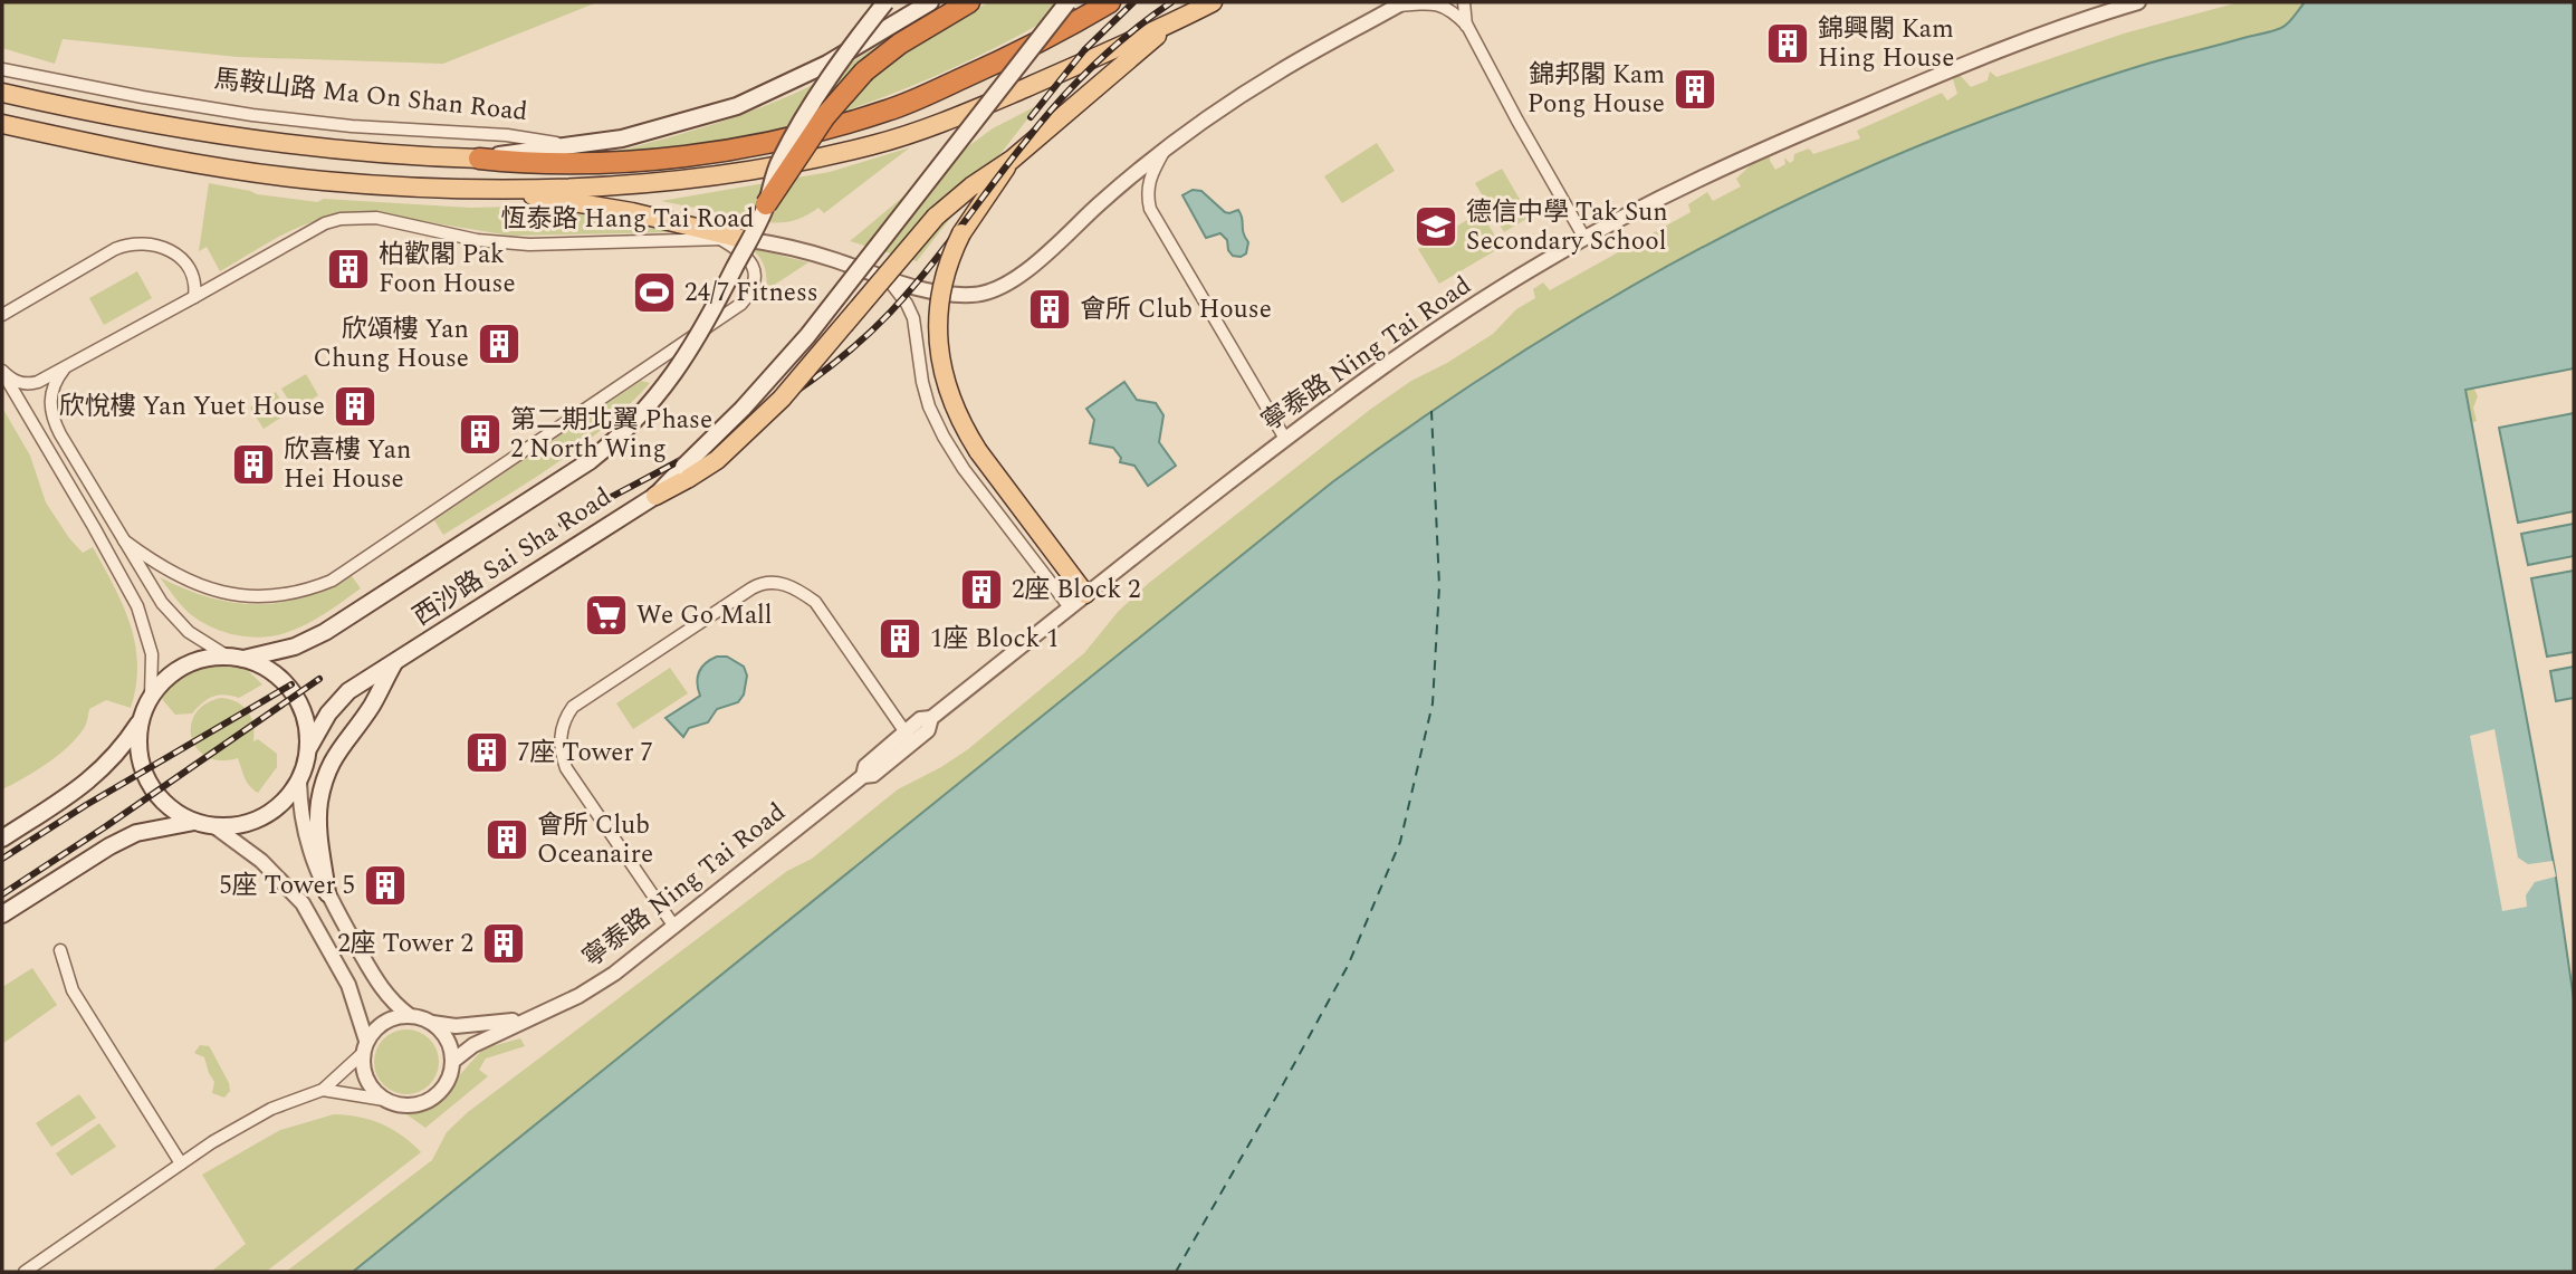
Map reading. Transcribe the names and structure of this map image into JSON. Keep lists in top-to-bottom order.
{
  "streets": {
    "highway": ["馬鞍山路 Ma On Shan Road"],
    "main road": ["西沙路 Sai Sha Road"],
    "street": ["恆泰路 Hang Tai Road", "寧泰路 Ning Tai Road"]
  },
  "places": {
    "building": [
      "錦興閣 Kam Hing House",
      "錦邦閣 Kam Pong House",
      "柏歡閣 Pak Foon House",
      "會所 Club House",
      "欣頌樓 Yan Chung House",
      "欣悅樓 Yan Yuet House",
      "第二期北翼 Phase 2 North Wing",
      "欣喜樓 Yan Hei House",
      "2座 Block 2",
      "1座 Block 1",
      "7座 Tower 7",
      "會所 Club Oceanaire",
      "5座 Tower 5",
      "2座 Tower 2"
    ],
    "school or university": ["德信中學 Tak Sun Secondary School"],
    "sports": ["24/7 Fitness"],
    "supermarket": ["We Go Mall"]
  }
}
